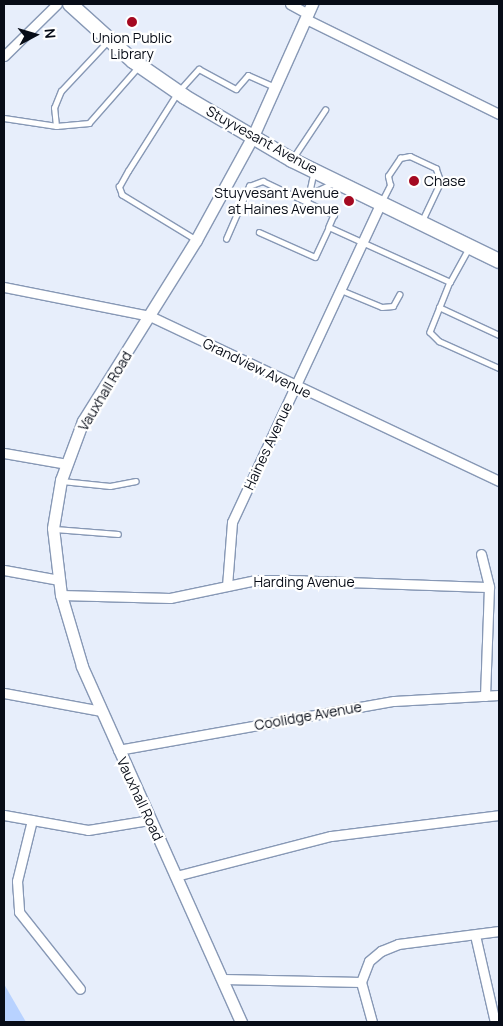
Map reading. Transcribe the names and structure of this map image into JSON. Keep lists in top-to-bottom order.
{
  "streets": {
    "main road": ["Stuyvesant Avenue"],
    "street": [
      "Grandview Avenue",
      "Vauxhall Road",
      "Haines Avenue",
      "Harding Avenue",
      "Coolidge Avenue"
    ]
  },
  "crossings": [
    ["Stuyvesant Avenue", "Vauxhall Road"],
    ["Stuyvesant Avenue", "Haines Avenue"],
    ["Grandview Avenue", "Vauxhall Road"],
    ["Grandview Avenue", "Haines Avenue"],
    ["Vauxhall Road", "Harding Avenue"],
    ["Vauxhall Road", "Coolidge Avenue"],
    ["Haines Avenue", "Harding Avenue"]
  ],
  "places": ["Union Public Library", "Chase", "Stuyvesant Avenue at Haines Avenue"],
  "north": "right"
}
